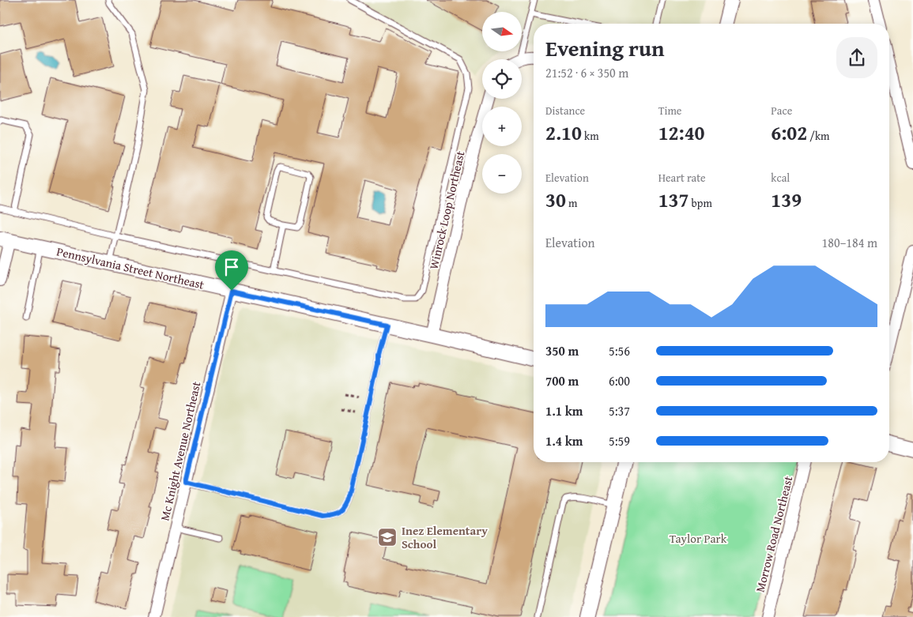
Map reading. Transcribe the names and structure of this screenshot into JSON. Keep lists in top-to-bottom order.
{
  "streets": {
    "street": [
      "Winrock Loop Northeast",
      "Pennsylvania Street Northeast",
      "Mc Knight Avenue Northeast",
      "Morrow Road Northeast"
    ]
  },
  "crossings": [
    ["Winrock Loop Northeast", "Pennsylvania Street Northeast"],
    ["Pennsylvania Street Northeast", "Mc Knight Avenue Northeast"]
  ],
  "parks": ["Taylor Park"],
  "places": {
    "school or university": ["Inez Elementary School"]
  },
  "north": "right",
  "page": {
    "map_buttons": ["+", "−"],
    "heading": ["Evening run", "21:52 · 6 × 350 m"],
    "stats": [
      ["Distance", "2.10 km"],
      ["Time", "12:40"],
      ["Pace", "6:02 /km"],
      ["Elevation", "30 m"],
      ["Heart rate", "137 bpm"],
      ["kcal", "139"]
    ],
    "chart": ["Elevation", "180–184 m"],
    "list": [
      {
        "name": "350 m",
        "note": "5:56"
      },
      {
        "name": "700 m",
        "note": "6:00"
      },
      {
        "name": "1.1 km",
        "note": "5:37"
      },
      {
        "name": "1.4 km",
        "note": "5:59"
      }
    ]
  }
}
